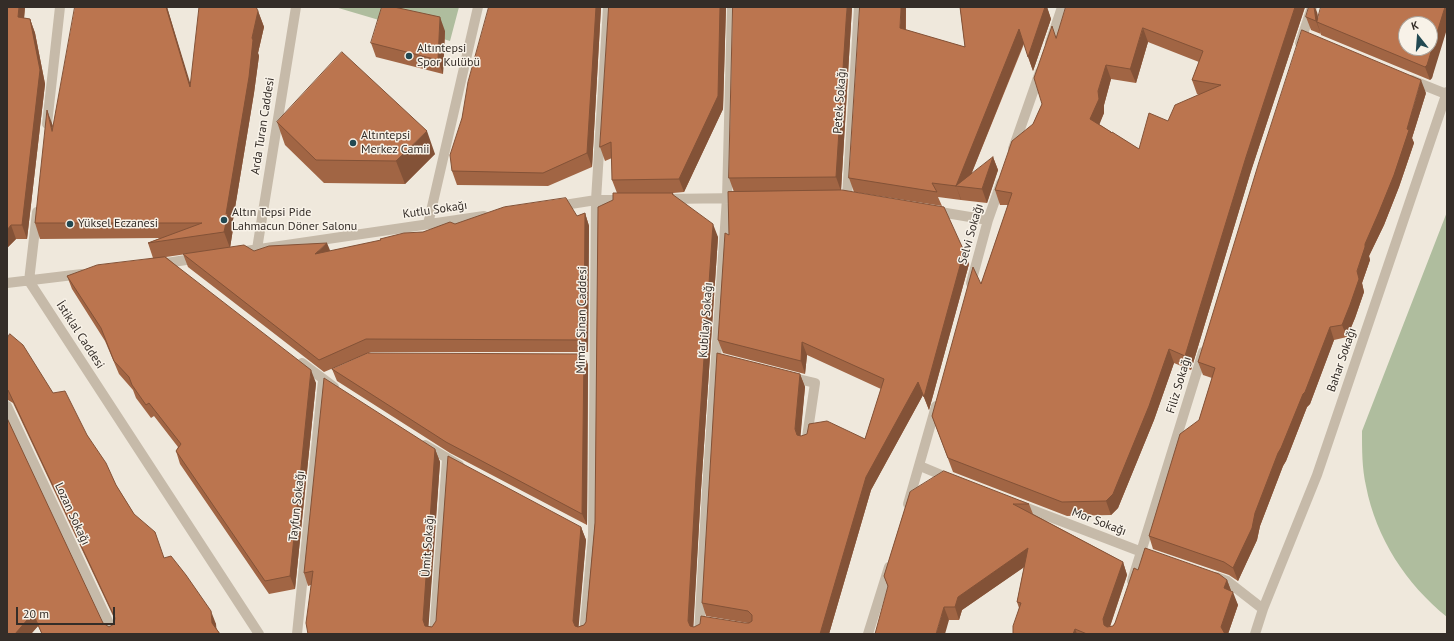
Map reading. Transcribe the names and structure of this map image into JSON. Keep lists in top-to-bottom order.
{
  "streets": {
    "street": [
      "Petek Sokağı",
      "Arda Turan Caddesi",
      "Kutlu Sokağı",
      "Selvi Sokağı",
      "Mimar Sinan Caddesi",
      "Kubilay Sokağı",
      "İstiklal Caddesi",
      "Bahar Sokağı",
      "Filiz Sokağı",
      "Tayfun Sokağı",
      "Lozan Sokağı",
      "Mor Sokağı",
      "Ümit Sokağı"
    ]
  },
  "crossings": [
    ["Arda Turan Caddesi", "Kutlu Sokağı"],
    ["Filiz Sokağı", "Mor Sokağı"]
  ],
  "places": [
    "Altıntepsi Spor Kulübü",
    "Altıntepsi Merkez Camii",
    "Altın Tepsi Pide Lahmacun Döner Salonu",
    "Yüksel Eczanesi"
  ],
  "scale_bar": "20 m",
  "north": "top"
}
